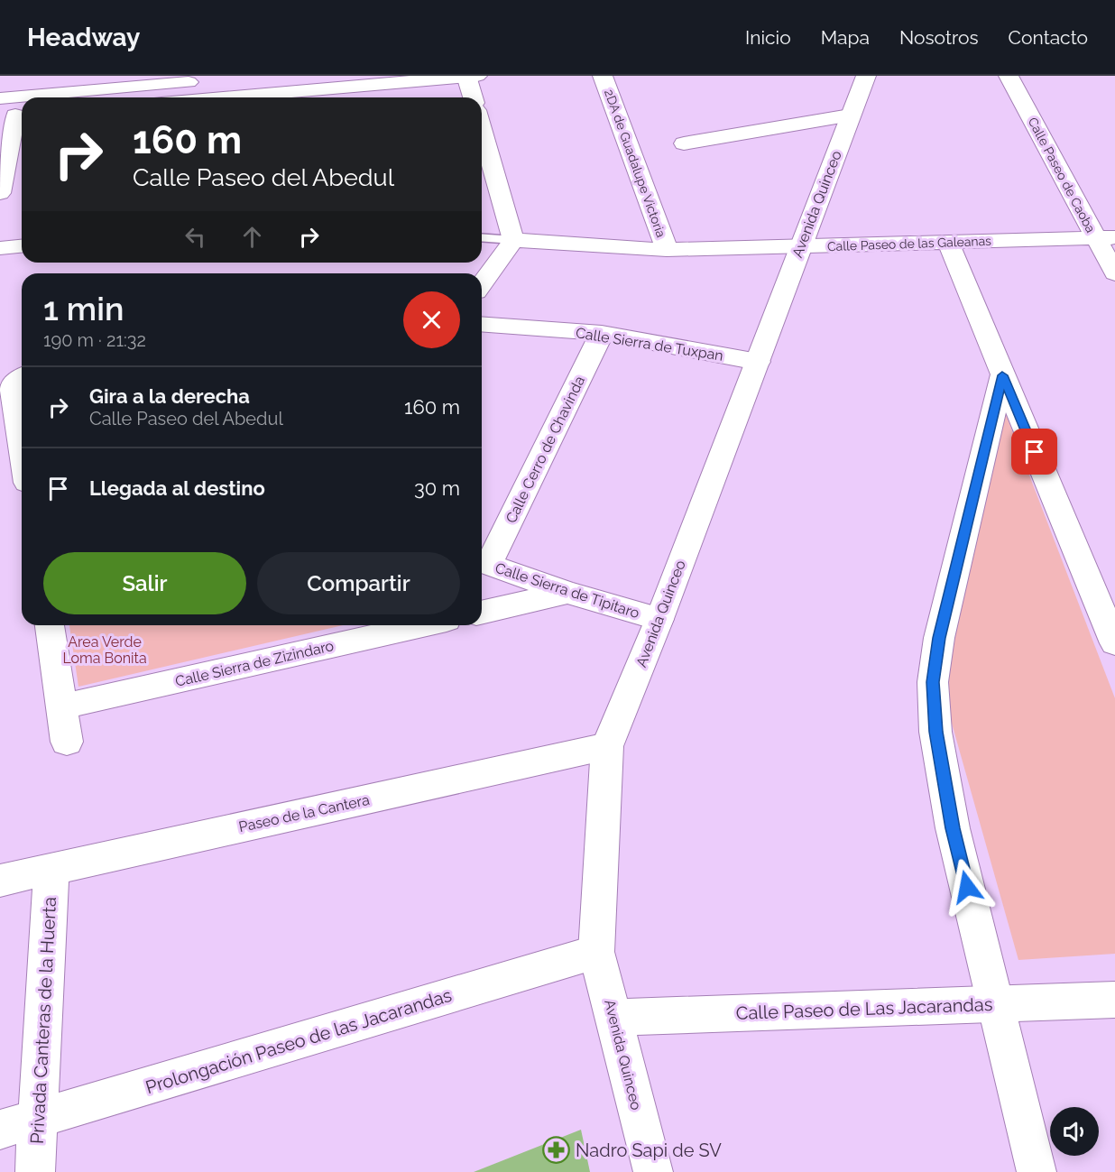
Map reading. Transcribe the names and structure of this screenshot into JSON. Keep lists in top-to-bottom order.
{
  "streets": {
    "street": [
      "2DA de Guadalupe Victoria",
      "Calle Paseo de Caoba",
      "Avenida Quinceo",
      "Calle Paseo de las Galeanas",
      "Calle Sierra de Tuxpan",
      "Calle Cerro de Chavinda",
      "Calle Sierra de Tipitaro",
      "Calle Sierra de Zizindaro",
      "Paseo de la Cantera",
      "Calle Paseo de Las Jacarandas",
      "Privada Canteras de la Huerta",
      "Prolongación Paseo de las Jacarandas"
    ]
  },
  "crossings": [
    ["2DA de Guadalupe Victoria", "Calle Paseo de las Galeanas"],
    ["Calle Paseo de Caoba", "Calle Paseo de las Galeanas"],
    ["Avenida Quinceo", "Calle Paseo de las Galeanas"],
    ["Avenida Quinceo", "Calle Sierra de Tuxpan"],
    ["Avenida Quinceo", "Calle Sierra de Tipitaro"],
    ["Avenida Quinceo", "Paseo de la Cantera"],
    ["Avenida Quinceo", "Calle Paseo de Las Jacarandas"],
    ["Avenida Quinceo", "Prolongación Paseo de las Jacarandas"],
    ["Calle Sierra de Tuxpan", "Calle Cerro de Chavinda"],
    ["Calle Cerro de Chavinda", "Calle Sierra de Tipitaro"],
    ["Paseo de la Cantera", "Privada Canteras de la Huerta"],
    ["Privada Canteras de la Huerta", "Prolongación Paseo de las Jacarandas"]
  ],
  "parks": ["Area Verde Loma Bonita"],
  "places": {
    "pharmacy": ["Nadro Sapi de SV"]
  },
  "page": {
    "header": "Headway",
    "nav": [
      "Inicio",
      "Mapa",
      "Nosotros",
      "Contacto"
    ],
    "turn": ["160 m", "Calle Paseo del Abedul"],
    "heading": ["1 min", "190 m · 21:32"],
    "list": [
      {
        "name": "Gira a la derecha",
        "note": "Calle Paseo del Abedul",
        "value": "160 m"
      },
      {
        "name": "Llegada al destino",
        "value": "30 m"
      }
    ],
    "buttons": ["Salir", "Compartir"]
  }
}
